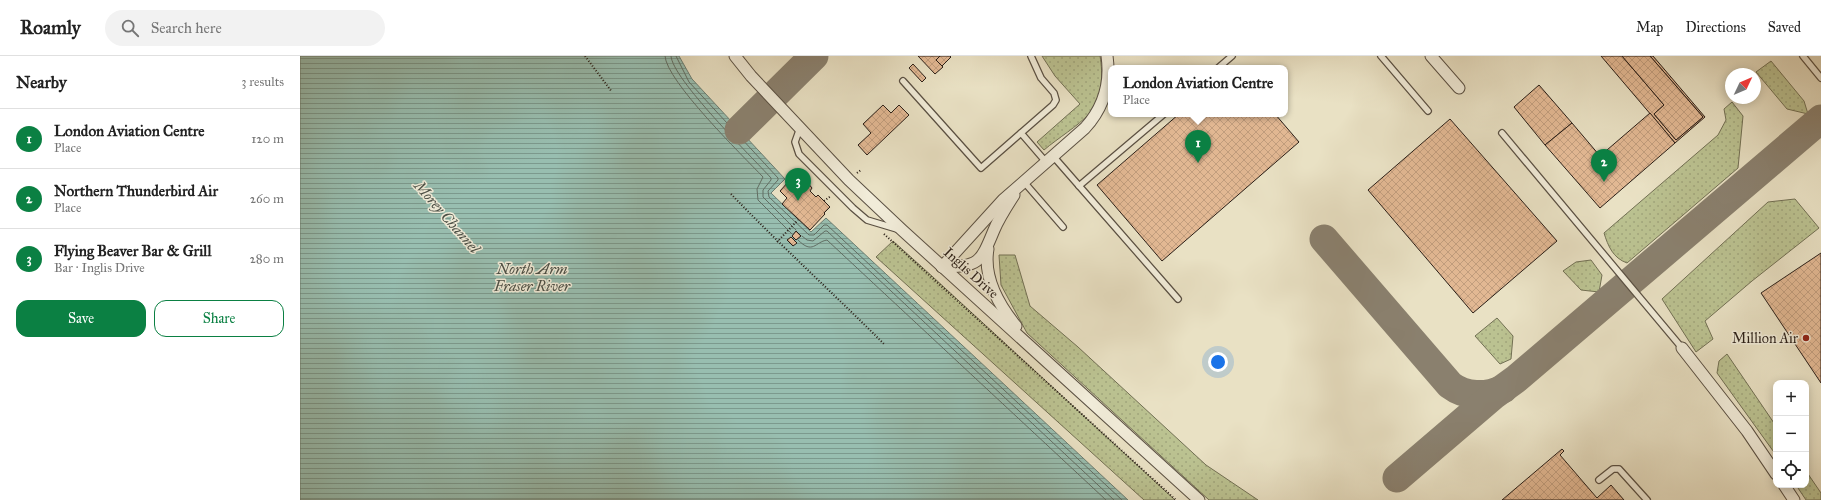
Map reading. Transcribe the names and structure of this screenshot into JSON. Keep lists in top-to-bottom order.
{
  "streets": {
    "street": ["Inglis Drive"]
  },
  "water": ["Morey Channel", "North Arm Fraser River"],
  "places": ["Million Air"],
  "north": "top right",
  "page": {
    "header": "Roamly",
    "search": "Search here",
    "nav": ["Map", "Directions", "Saved"],
    "heading": ["Nearby", "3 results"],
    "popup": ["London Aviation Centre", "Place"],
    "list": [
      {
        "mark": "1",
        "name": "London Aviation Centre",
        "note": "Place",
        "value": "120 m"
      },
      {
        "mark": "2",
        "name": "Northern Thunderbird Air",
        "note": "Place",
        "value": "260 m"
      },
      {
        "mark": "3",
        "name": "Flying Beaver Bar & Grill",
        "note": "Bar · Inglis Drive",
        "value": "280 m"
      }
    ],
    "pins": ["1", "2", "3"],
    "buttons": ["Save", "Share"],
    "map_buttons": ["+", "−"]
  }
}
